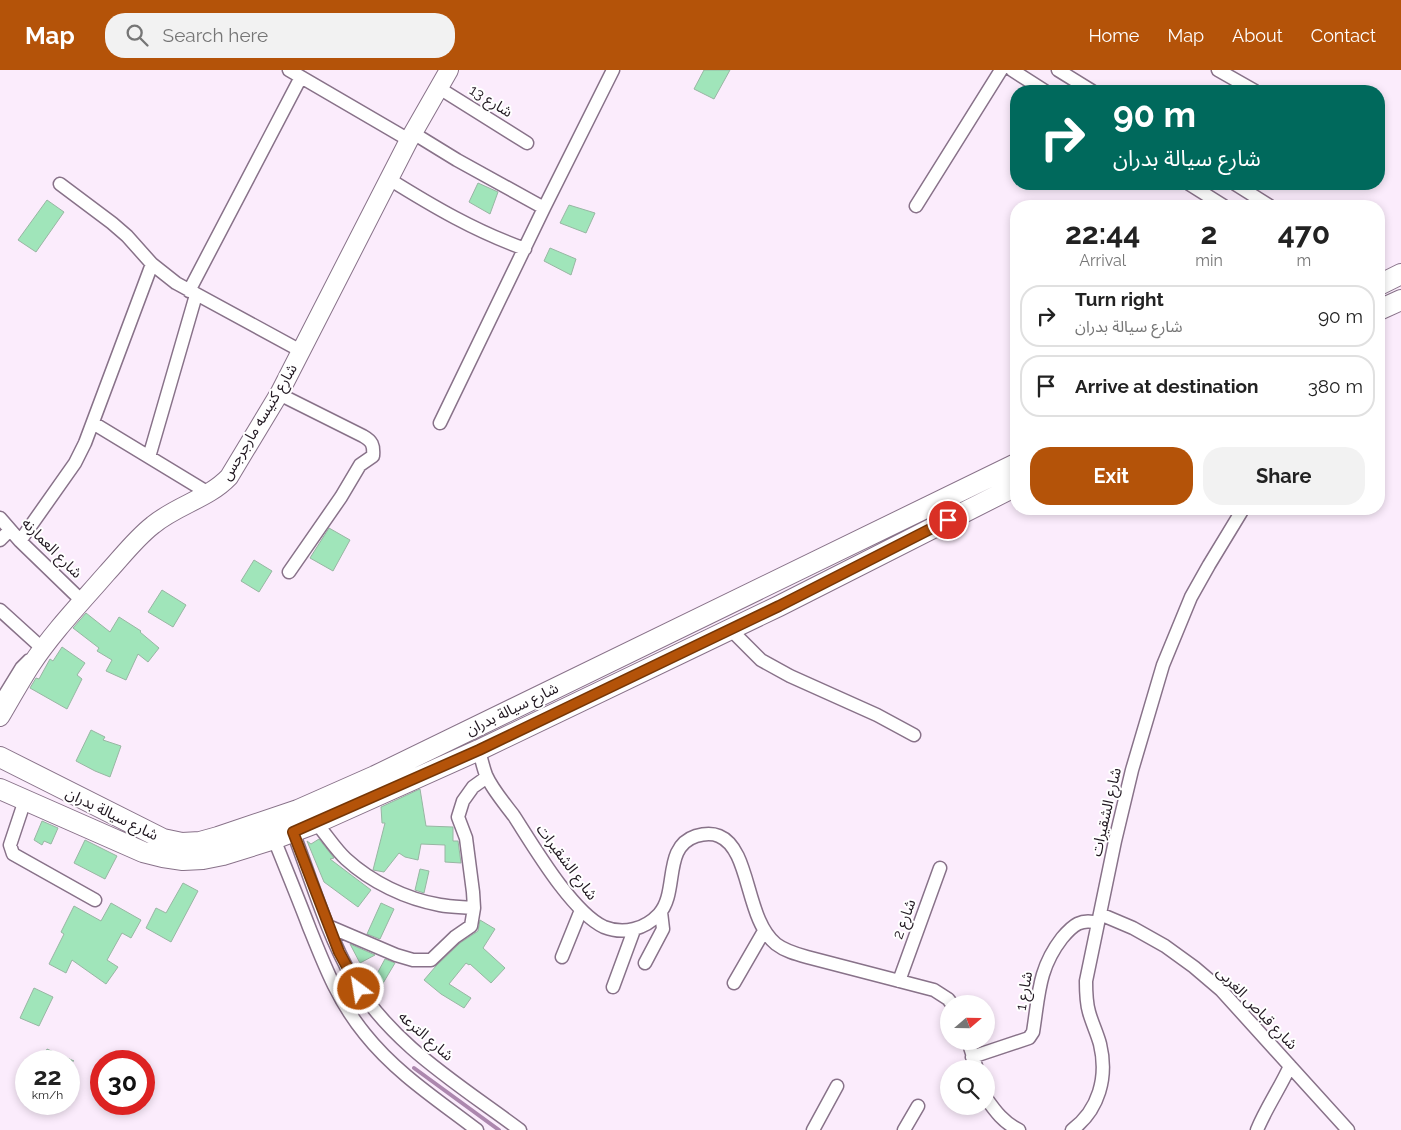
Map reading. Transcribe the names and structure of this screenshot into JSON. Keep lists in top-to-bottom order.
{
  "streets": {
    "main road": ["شارع سيالة بدران"],
    "street": [
      "شارع 13",
      "شارع كنيسه مارجرجس",
      "شارع العمارنه",
      "شارع الشقيرات",
      "شارع 2",
      "شارع 1",
      "شارع قباص الغربى",
      "شارع الترعه"
    ]
  },
  "crossings": [
    ["شارع 13", "شارع كنيسه مارجرجس"],
    ["شارع كنيسه مارجرجس", "شارع العمارنه"],
    ["شارع سيالة بدران", "شارع الشقيرات"],
    ["شارع سيالة بدران", "شارع الترعه"],
    ["شارع الشقيرات", "شارع 1"],
    ["شارع الشقيرات", "شارع قباص الغربى"],
    ["شارع 1", "شارع قباص الغربى"]
  ],
  "north": "right",
  "page": {
    "header": "Map",
    "search": "Search here",
    "nav": [
      "Home",
      "Map",
      "About",
      "Contact"
    ],
    "turn": ["90 m", "شارع سيالة بدران"],
    "eta": [
      "22:44",
      "Arrival",
      "2",
      "min",
      "470",
      "m"
    ],
    "list": [
      {
        "name": "Turn right",
        "note": "شارع سيالة بدران",
        "value": "90 m"
      },
      {
        "name": "Arrive at destination",
        "value": "380 m"
      }
    ],
    "buttons": ["Exit", "Share"],
    "speed": "22 km/h",
    "limit": "30"
  }
}
